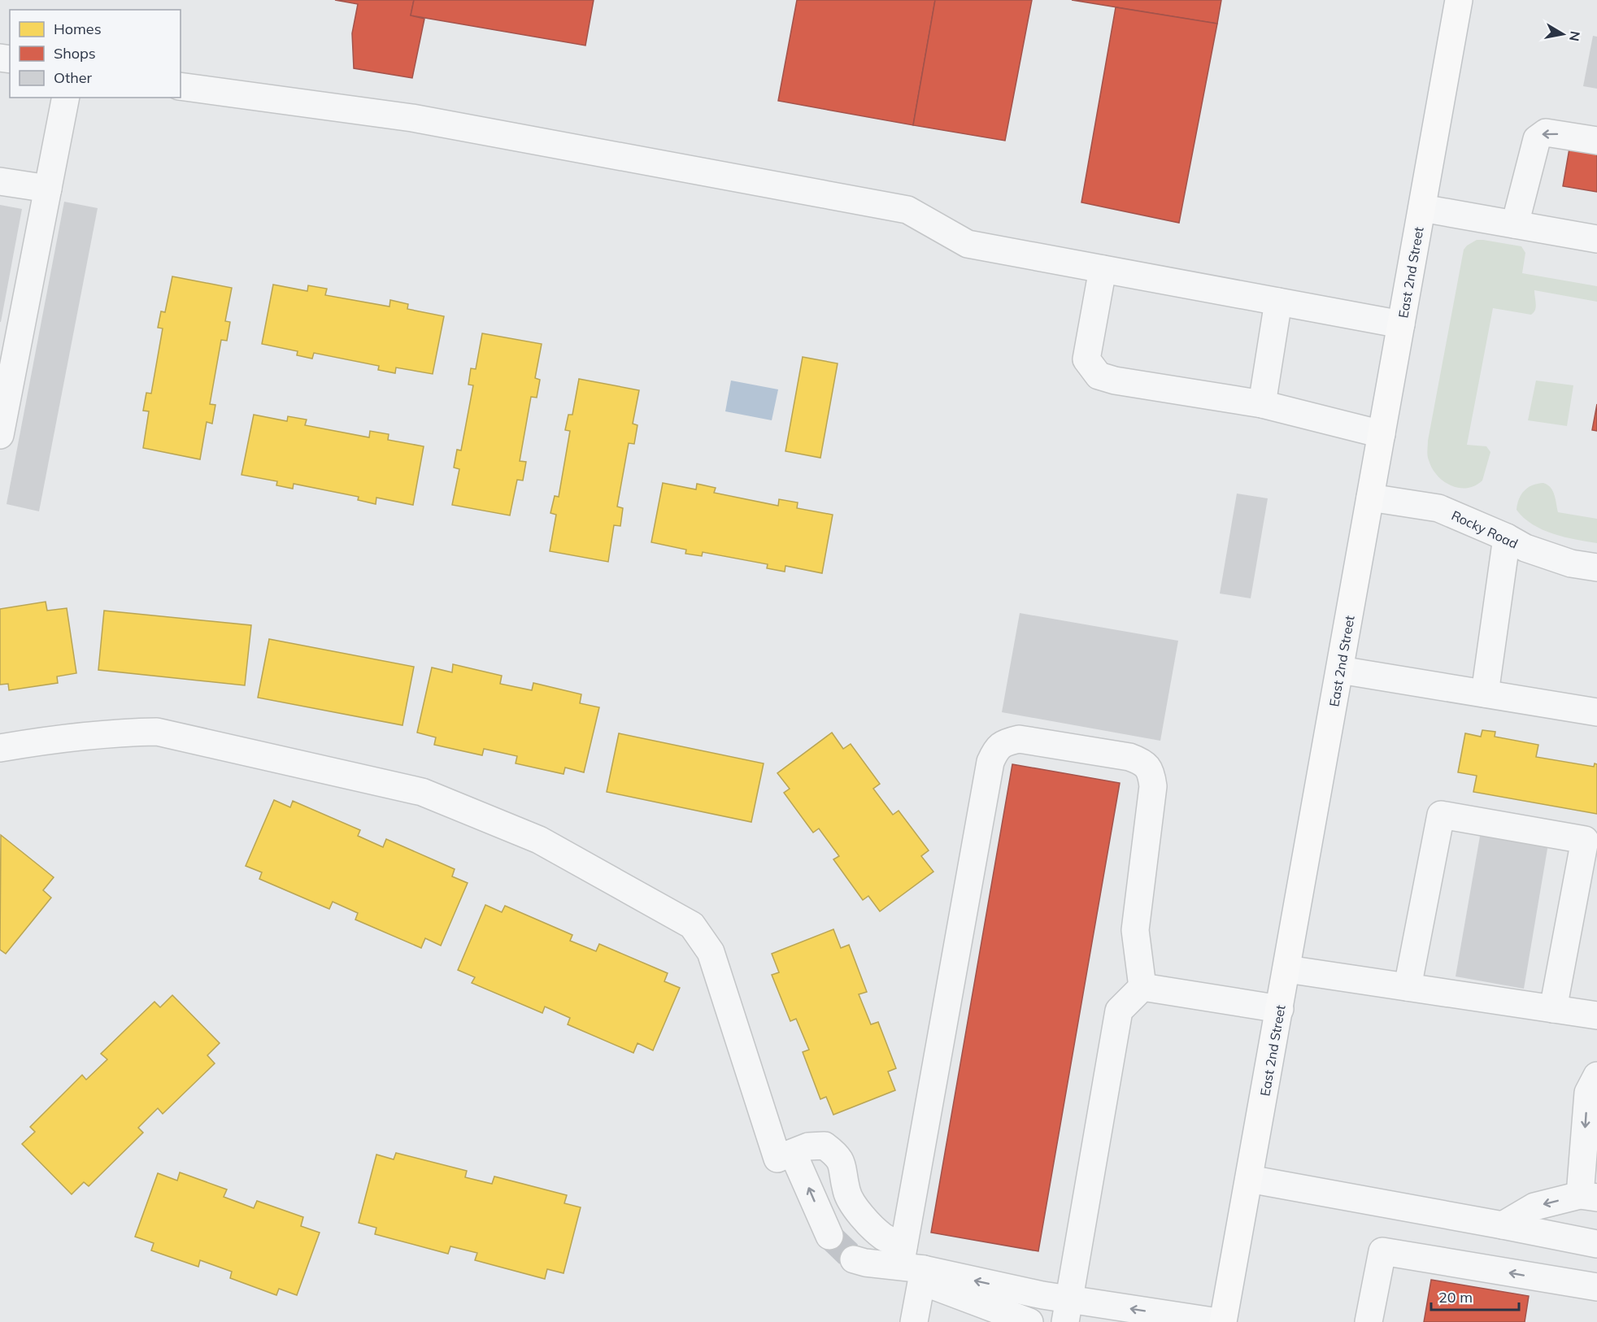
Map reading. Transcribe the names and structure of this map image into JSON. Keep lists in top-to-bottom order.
{
  "streets": {
    "main road": ["East 2nd Street"],
    "street": ["Rocky Road"]
  },
  "crossings": [
    ["East 2nd Street", "Rocky Road"]
  ],
  "legend": ["Homes", "Shops", "Other"],
  "scale_bar": "20 m",
  "north": "right"
}
